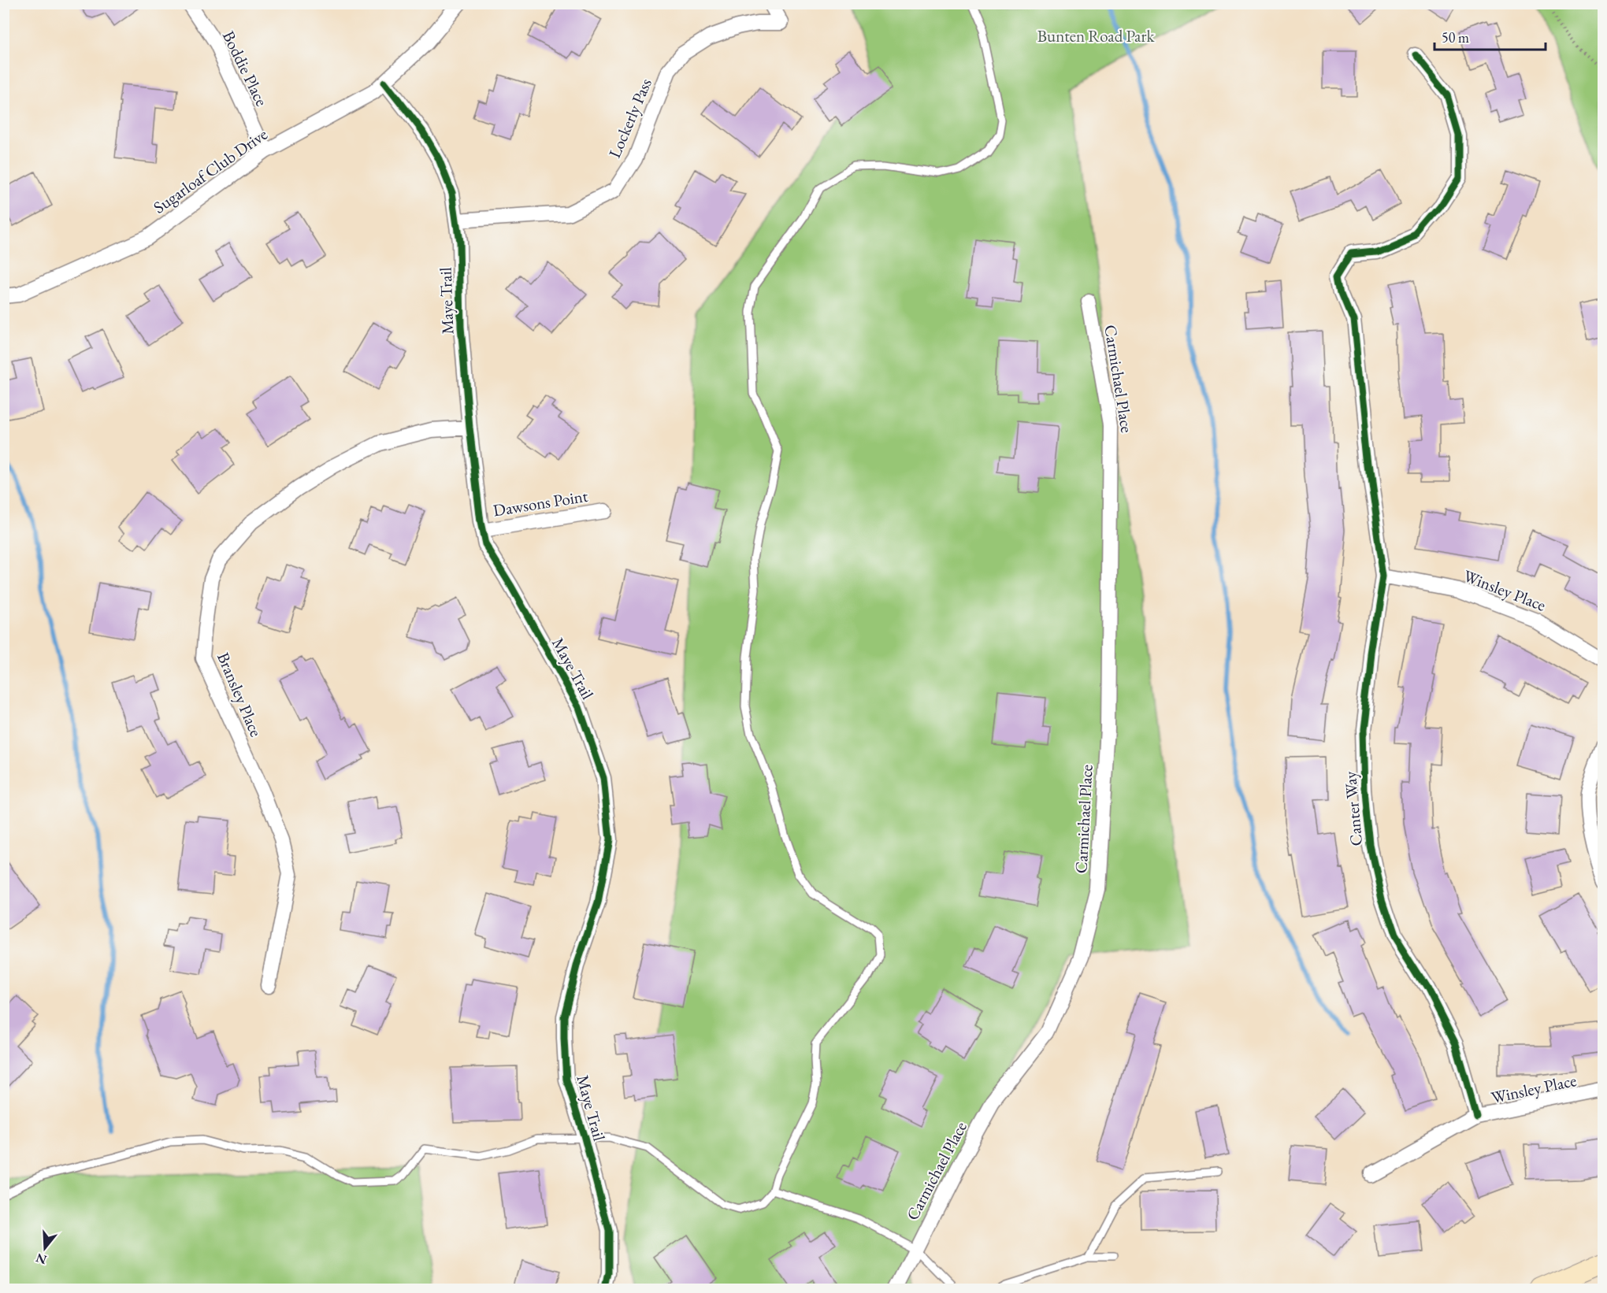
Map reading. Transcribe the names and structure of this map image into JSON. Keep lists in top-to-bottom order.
{
  "streets": {
    "street": [
      "Boddie Place",
      "Lockerly Pass",
      "Sugarloaf Club Drive",
      "Maye Trail",
      "Carmichael Place",
      "Dawsons Point",
      "Winsley Place",
      "Bransley Place",
      "Canter Way"
    ]
  },
  "crossings": [
    ["Boddie Place", "Sugarloaf Club Drive"],
    ["Lockerly Pass", "Maye Trail"],
    ["Sugarloaf Club Drive", "Maye Trail"],
    ["Maye Trail", "Dawsons Point"],
    ["Maye Trail", "Bransley Place"],
    ["Winsley Place", "Canter Way"]
  ],
  "parks": ["Bunten Road Park"],
  "scale_bar": "50 m",
  "north": "bottom"
}
